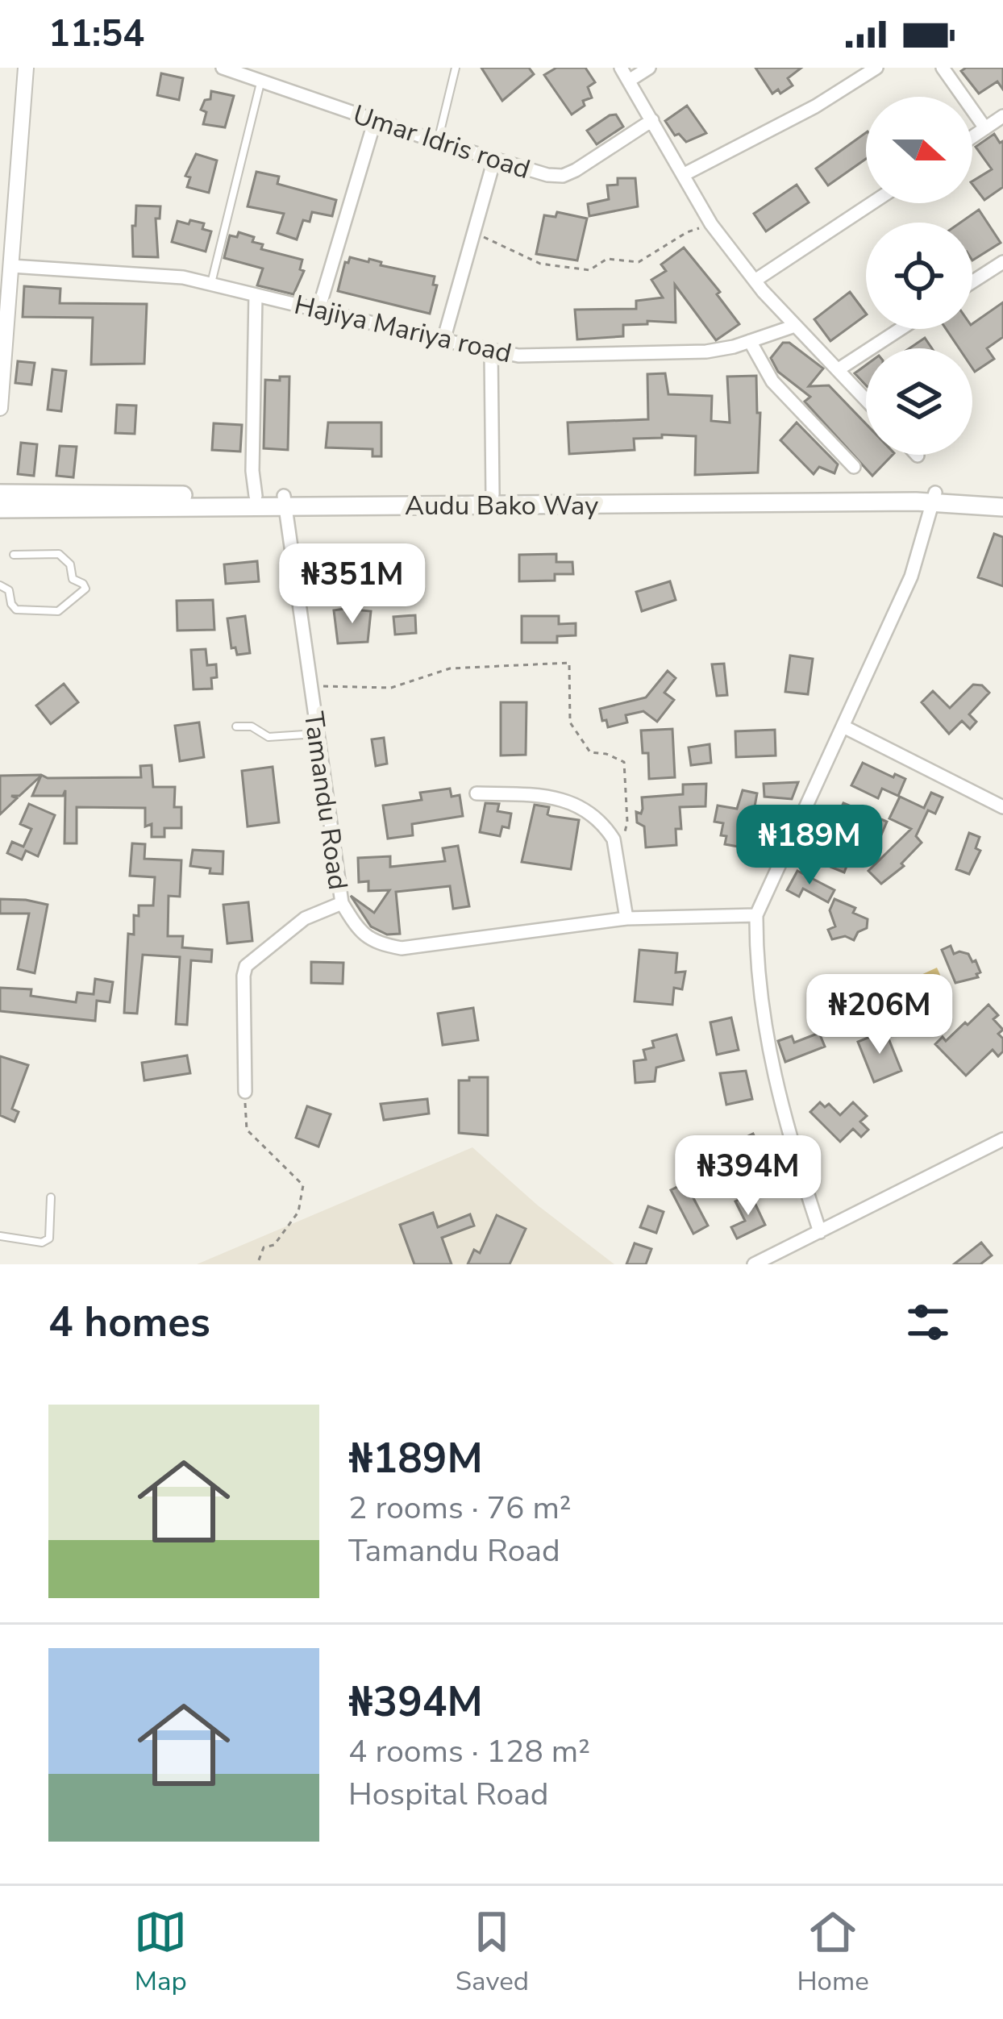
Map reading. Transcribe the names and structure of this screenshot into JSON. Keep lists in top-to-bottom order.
{
  "streets": {
    "main road": ["Audu Bako Way"],
    "street": ["Umar Idris road", "Hajiya Mariya road", "Tamandu Road"]
  },
  "crossings": [
    ["Audu Bako Way", "Tamandu Road"]
  ],
  "north": "right",
  "page": {
    "status": "11:54",
    "price": [
      "₦351M",
      "₦189M",
      "₦206M",
      "₦394M"
    ],
    "heading": "4 homes",
    "list": [
      {
        "name": "₦189M",
        "note": "2 rooms · 76 m² · Tamandu Road"
      },
      {
        "name": "₦394M",
        "note": "4 rooms · 128 m² · Hospital Road"
      }
    ],
    "tabs": ["Map", "Saved", "Home"]
  }
}
